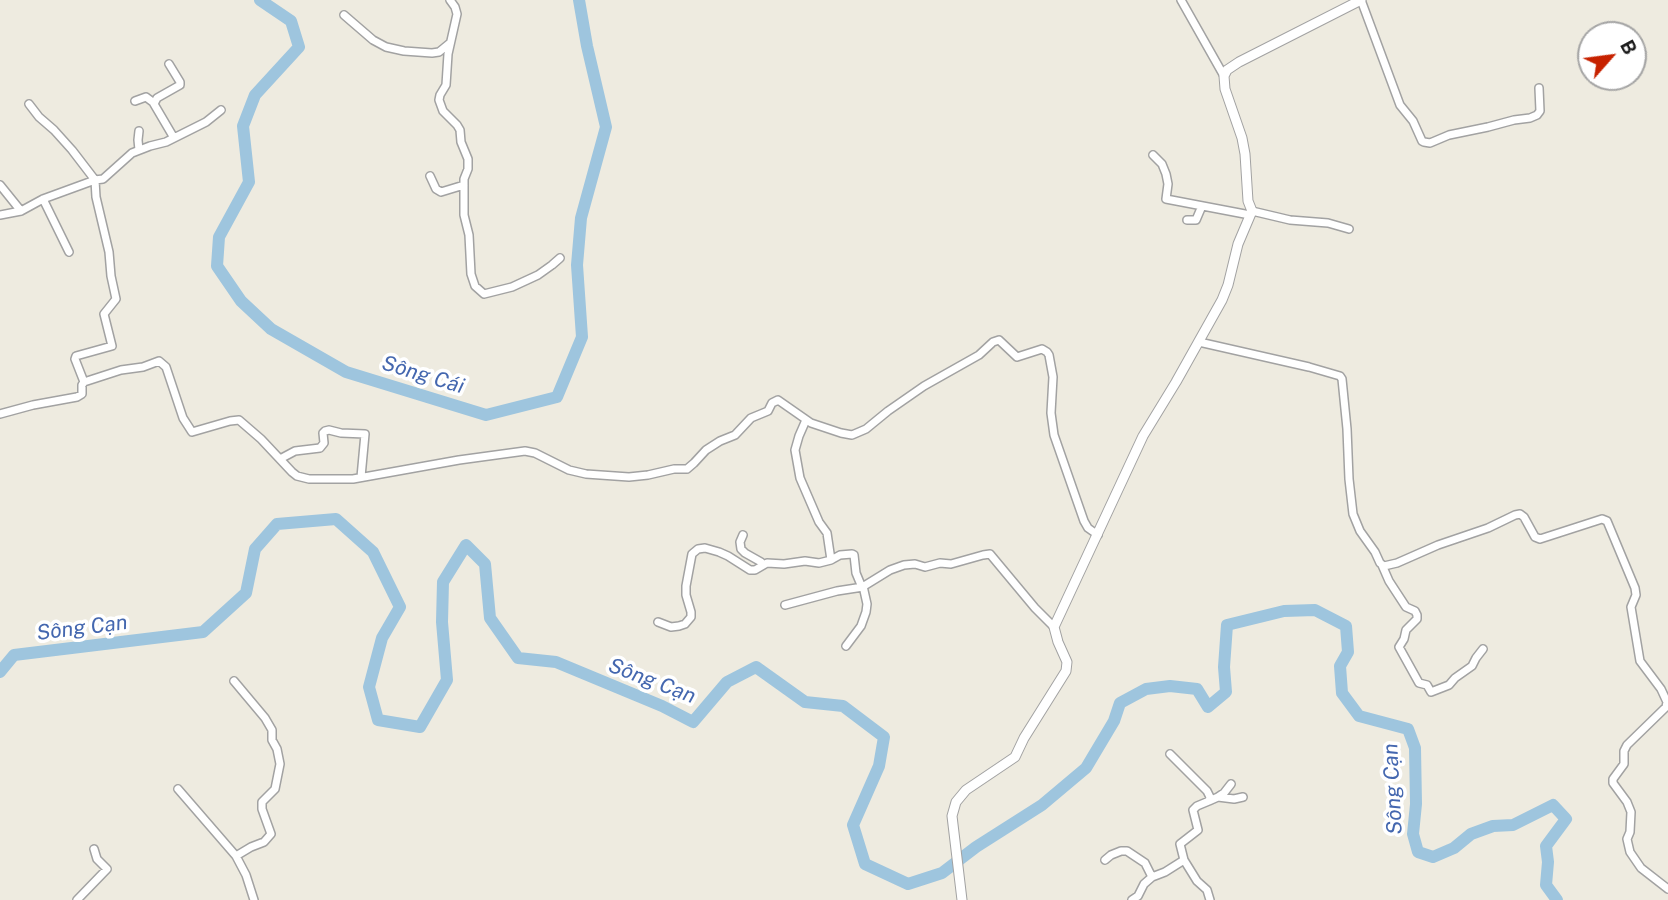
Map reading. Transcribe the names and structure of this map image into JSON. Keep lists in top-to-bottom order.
{
  "water": ["Sông Cái", "Sông Cạn"],
  "north": "top right"
}
